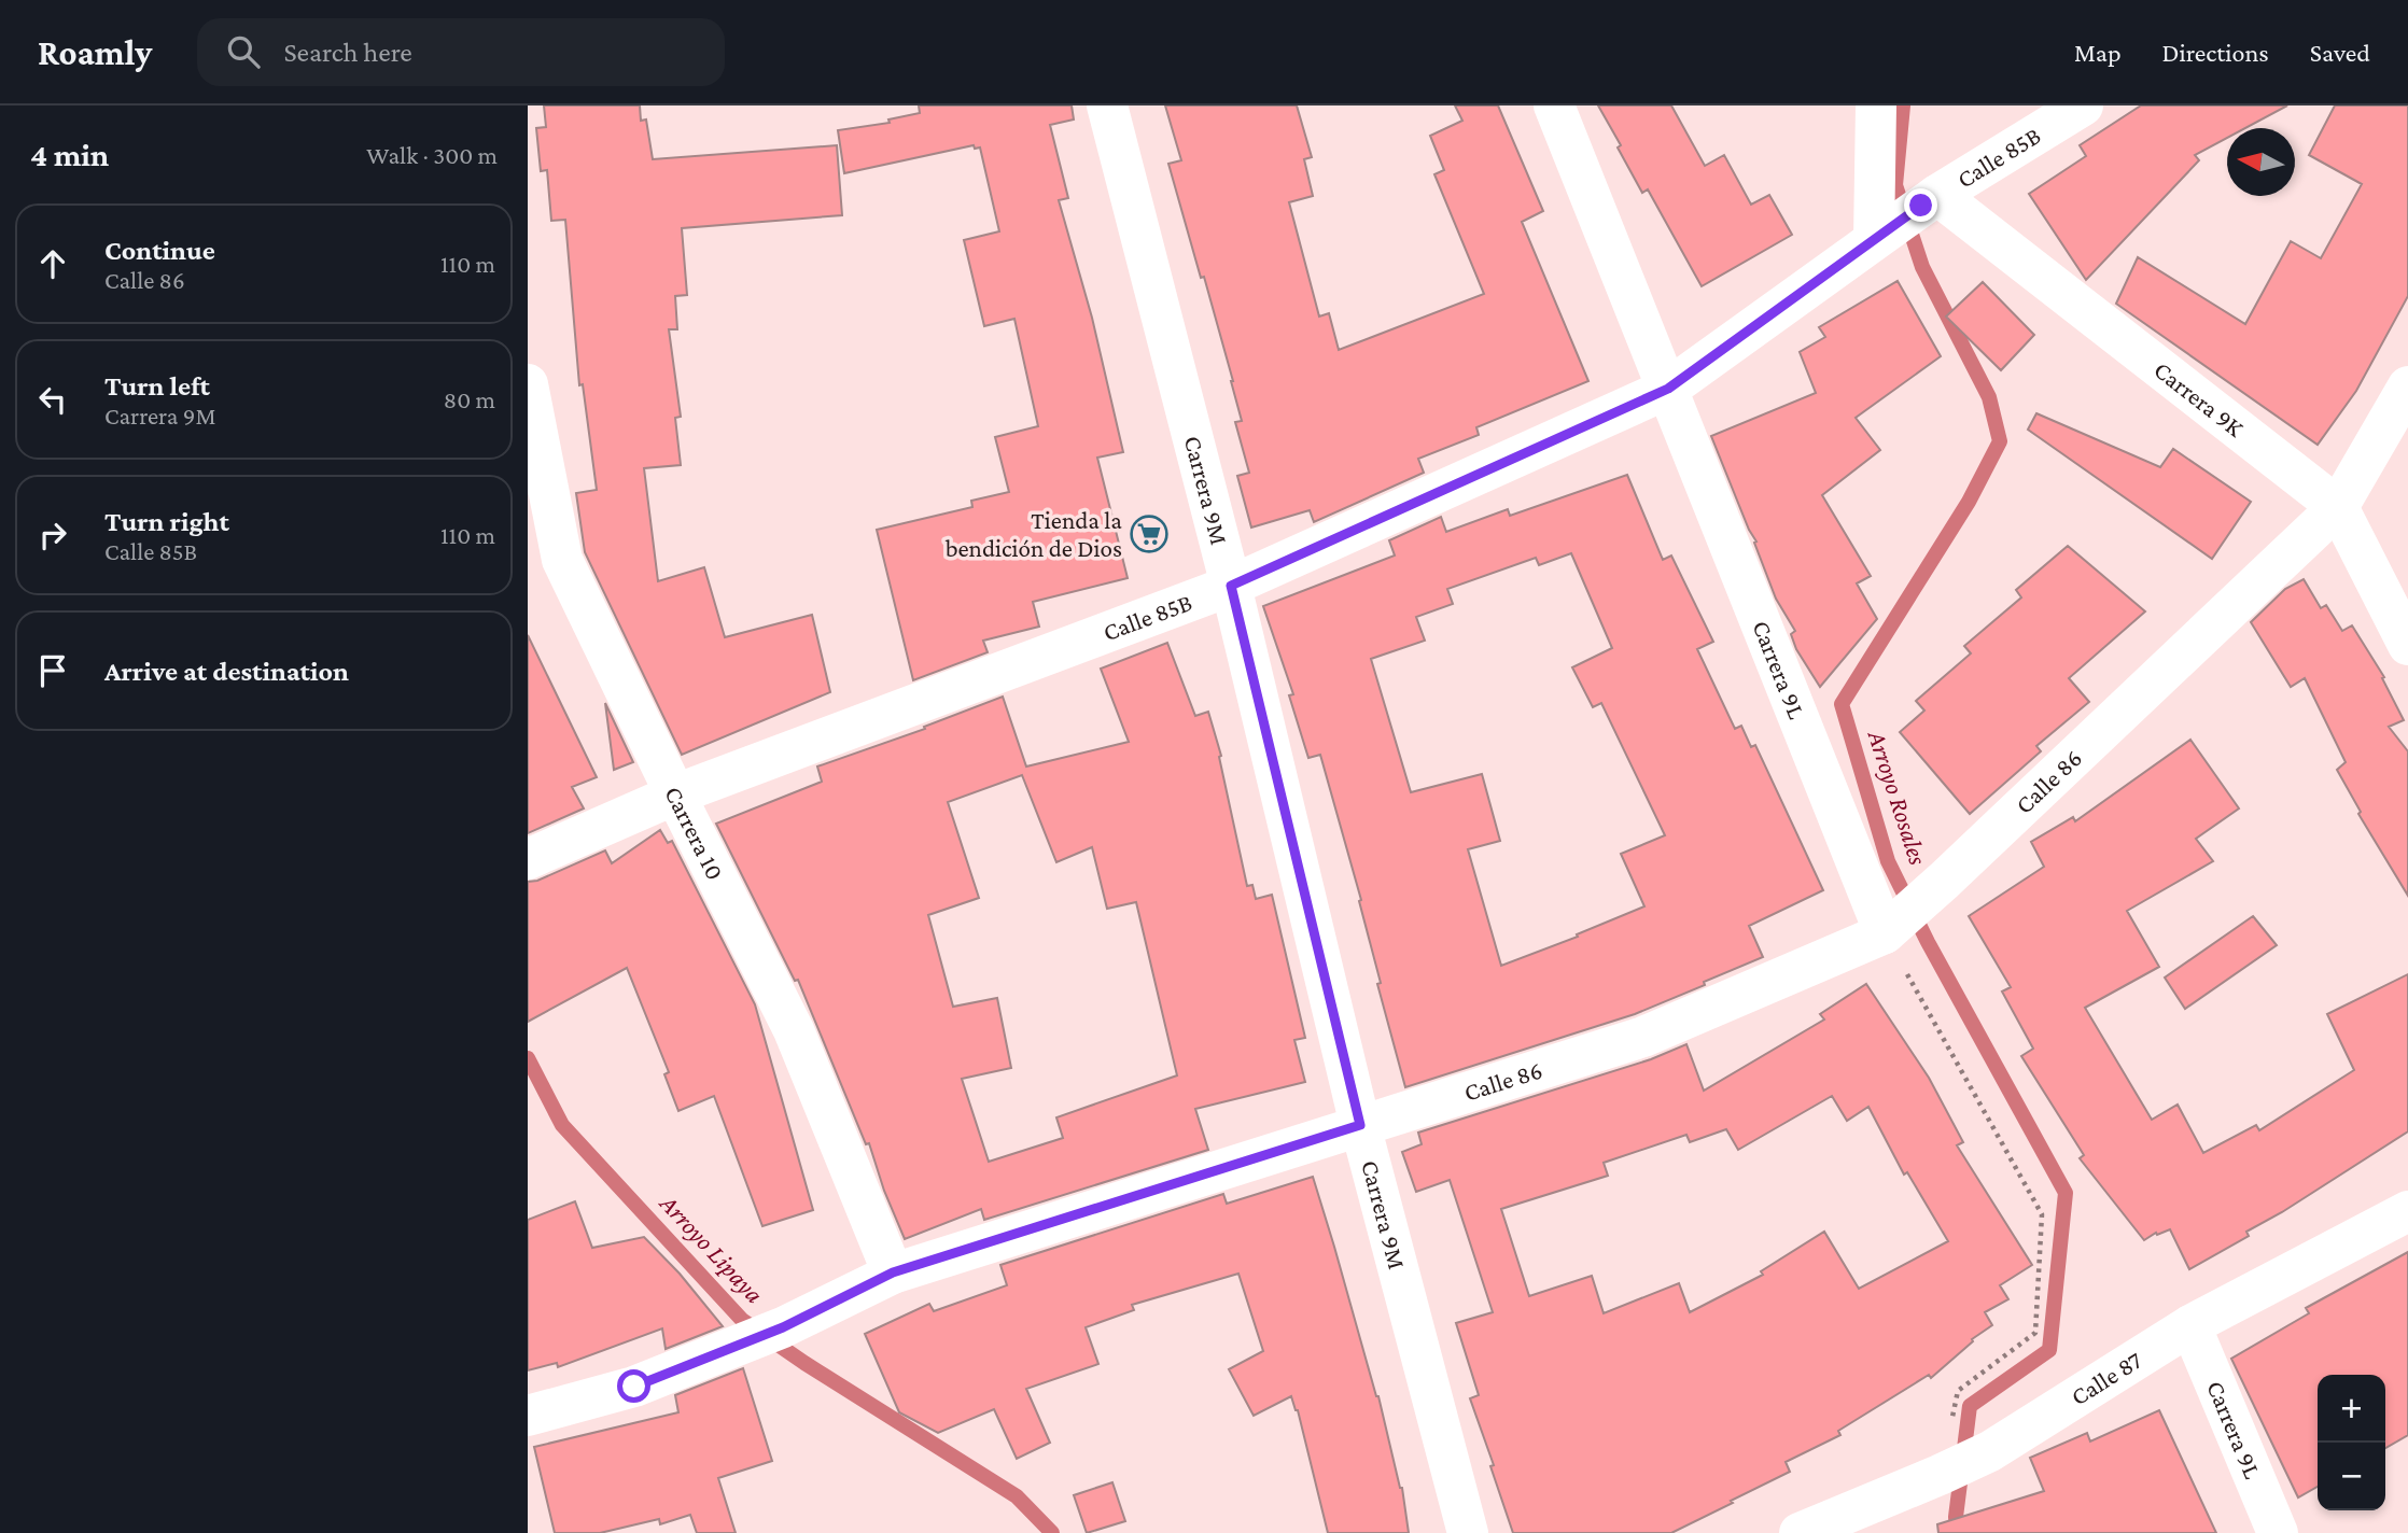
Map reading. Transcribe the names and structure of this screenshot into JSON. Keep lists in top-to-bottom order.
{
  "streets": {
    "street": [
      "Calle 85B",
      "Carrera 9K",
      "Carrera 9M",
      "Carrera 9L",
      "Calle 86",
      "Carrera 10",
      "Calle 87"
    ]
  },
  "crossings": [
    ["Calle 85B", "Carrera 9K"],
    ["Calle 85B", "Carrera 9M"],
    ["Calle 85B", "Carrera 9L"],
    ["Calle 85B", "Carrera 10"],
    ["Carrera 9K", "Calle 86"],
    ["Carrera 9M", "Calle 86"],
    ["Carrera 9L", "Calle 86"],
    ["Carrera 9L", "Calle 87"],
    ["Calle 86", "Carrera 10"]
  ],
  "water": ["Arroyo Rosales", "Arroyo Lipaya"],
  "places": {
    "supermarket": ["Tienda la bendición de Dios"]
  },
  "north": "left",
  "page": {
    "header": "Roamly",
    "search": "Search here",
    "nav": ["Map", "Directions", "Saved"],
    "heading": ["4 min", "Walk · 300 m"],
    "list": [
      ["Continue", "Calle 86", "110 m"],
      ["Turn left", "Carrera 9M", "80 m"],
      ["Turn right", "Calle 85B", "110 m"],
      "Arrive at destination"
    ],
    "map_buttons": ["+", "−"]
  }
}
